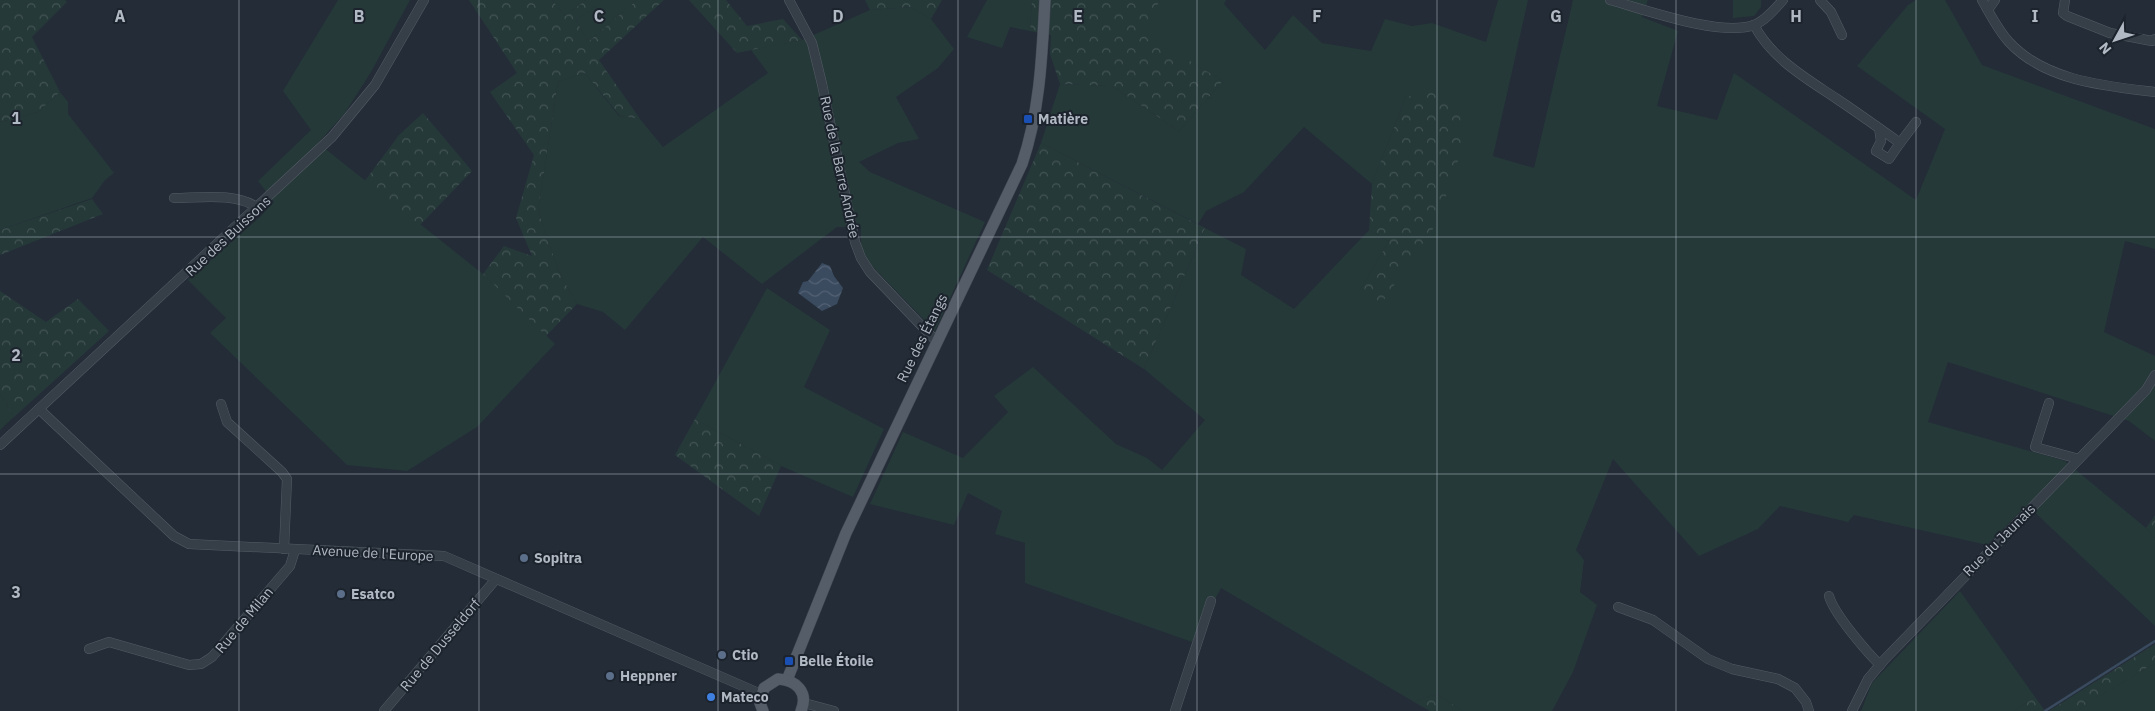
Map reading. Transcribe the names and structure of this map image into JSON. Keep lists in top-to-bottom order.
{
  "streets": {
    "main road": ["Rue des Étangs"],
    "street": [
      "Rue de la Barre Andrée",
      "Rue des Buissons",
      "Rue du Jaunais",
      "Avenue de l'Europe",
      "Rue de Milan",
      "Rue de Dusseldorf"
    ]
  },
  "crossings": [
    ["Rue de la Barre Andrée", "Rue des Étangs"],
    ["Rue des Buissons", "Avenue de l'Europe"],
    ["Avenue de l'Europe", "Rue de Milan"],
    ["Avenue de l'Europe", "Rue de Dusseldorf"]
  ],
  "places": {
    "transit": ["Matière", "Belle Étoile"],
    "other": [
      "Sopitra",
      "Esatco",
      "Ctio",
      "Heppner",
      "Mateco"
    ]
  },
  "north": "bottom left",
  "grid": {
    "columns": [
      "A",
      "B",
      "C",
      "D",
      "E",
      "F",
      "G",
      "H",
      "I"
    ],
    "rows": ["1", "2", "3"]
  }
}
